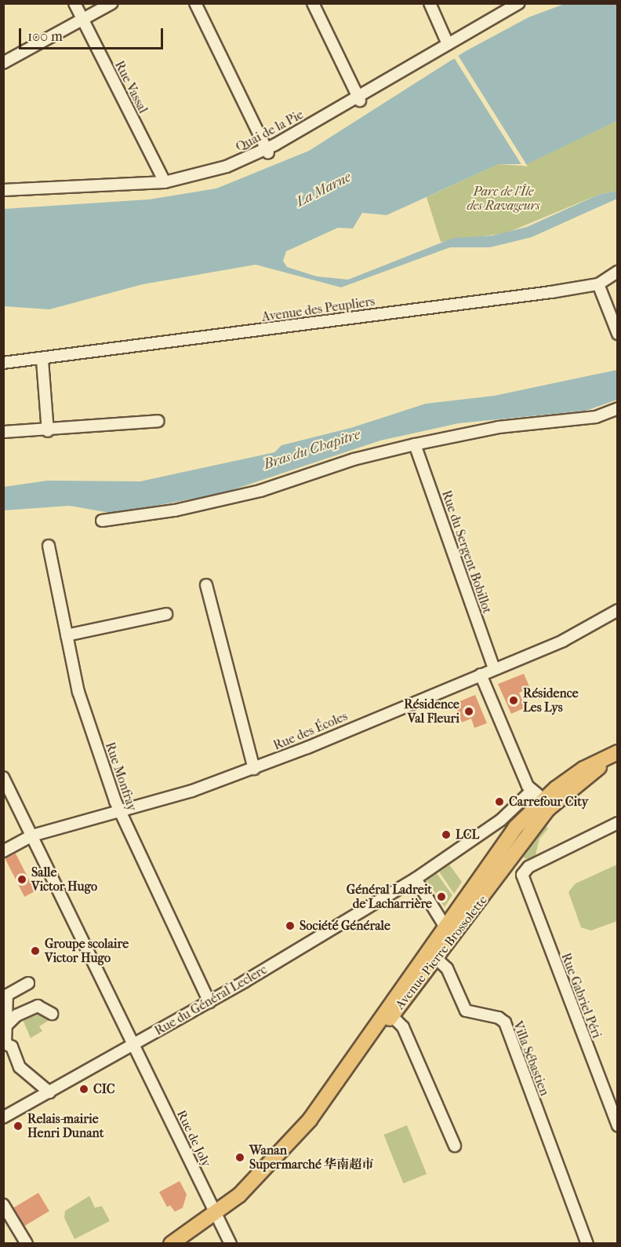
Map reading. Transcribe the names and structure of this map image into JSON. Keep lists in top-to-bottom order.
{
  "streets": {
    "main road": ["Avenue Pierre Brossolette", "Rue du Général Leclerc"],
    "street": [
      "Rue Vassal",
      "Quai de la Pie",
      "Avenue des Peupliers",
      "Rue du Sergent Bobillot",
      "Rue des Écoles",
      "Rue Monfray",
      "Rue Gabriel Péri",
      "Villa Sébastien",
      "Rue de Joly"
    ]
  },
  "crossings": [
    ["Rue Vassal", "Quai de la Pie"],
    ["Rue du Sergent Bobillot", "Rue des Écoles"],
    ["Rue des Écoles", "Rue Monfray"],
    ["Rue des Écoles", "Rue de Joly"],
    ["Rue Monfray", "Rue du Général Leclerc"],
    ["Avenue Pierre Brossolette", "Rue du Général Leclerc"],
    ["Avenue Pierre Brossolette", "Villa Sébastien"],
    ["Avenue Pierre Brossolette", "Rue de Joly"],
    ["Rue du Général Leclerc", "Rue de Joly"]
  ],
  "water": ["La Marne", "Bras du Chapitre"],
  "parks": ["Parc de l'Île des Ravageurs"],
  "places": [
    "Résidence Les Lys",
    "Résidence Val Fleuri",
    "Carrefour City",
    "LCL",
    "Salle Victor Hugo",
    "Général Ladreit de Lacharrière",
    "Société Générale",
    "Groupe scolaire Victor Hugo",
    "CIC",
    "Relais-mairie Henri Dunant",
    "Wanan Supermarché 华南超市"
  ],
  "scale_bar": "100 m"
}
